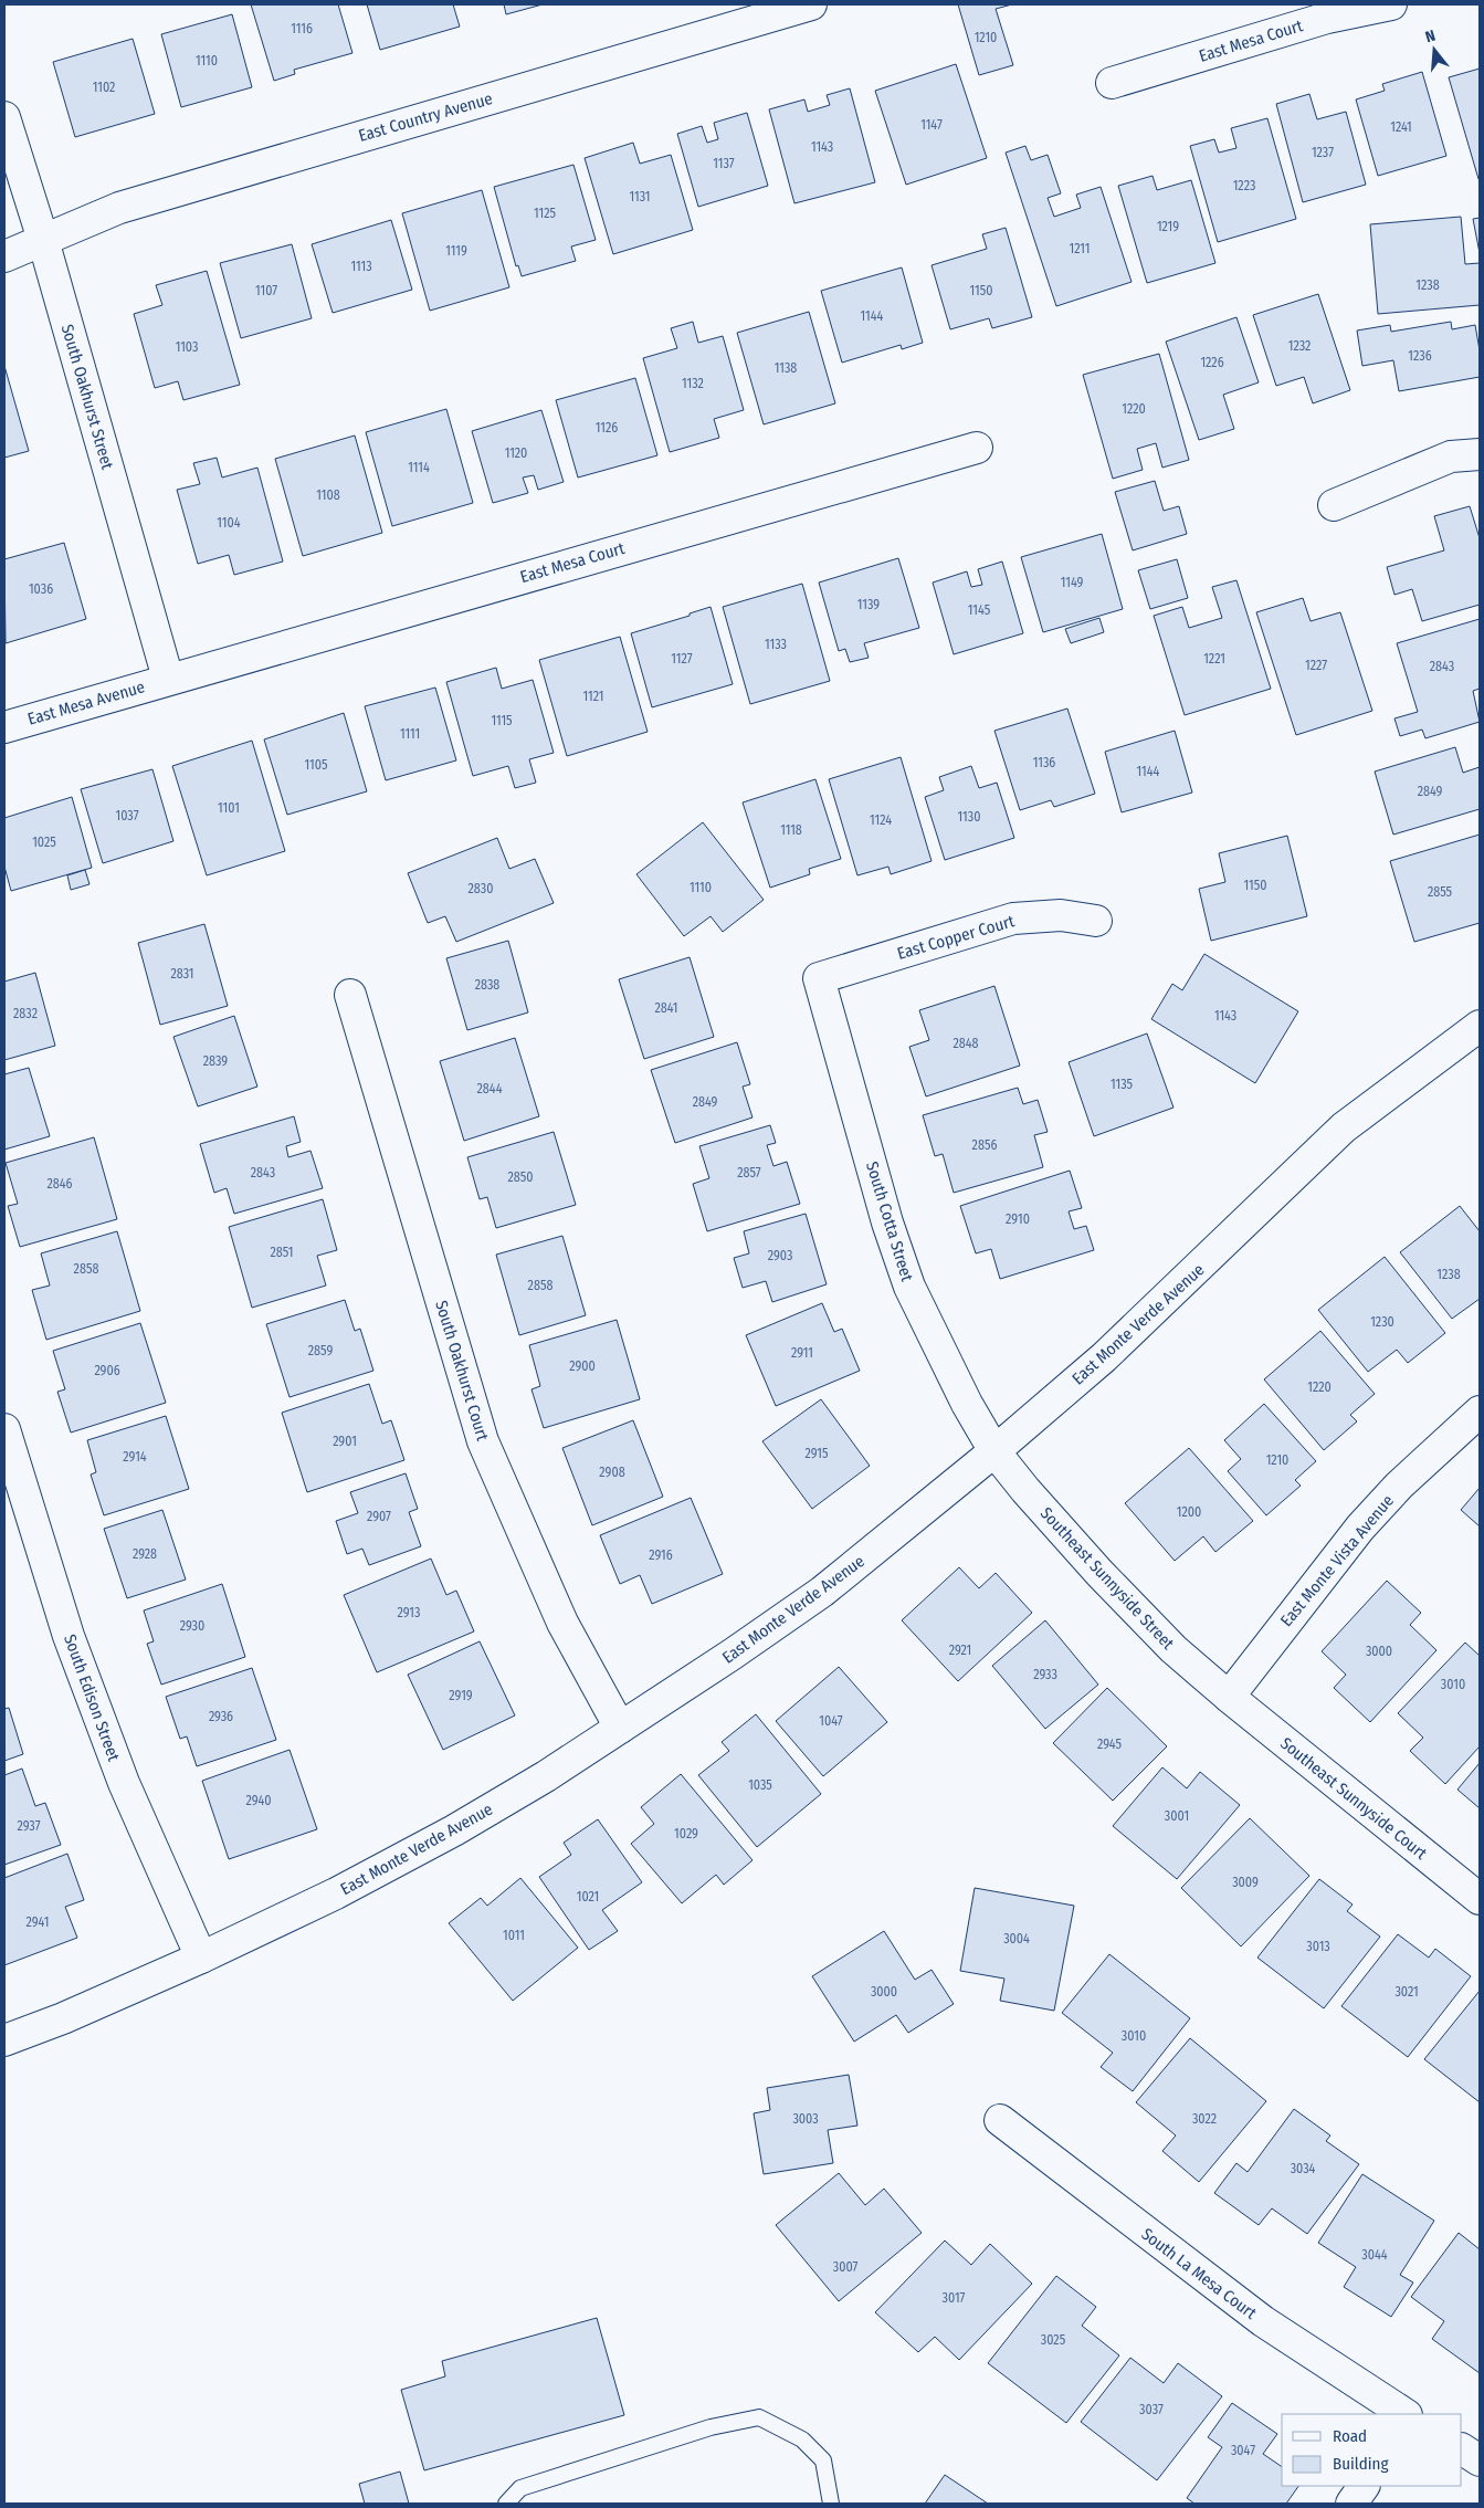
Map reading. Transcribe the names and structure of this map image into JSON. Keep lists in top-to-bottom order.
{
  "streets": {
    "street": [
      "East Mesa Court",
      "East Country Avenue",
      "South Oakhurst Street",
      "East Mesa Avenue",
      "East Copper Court",
      "South Cotta Street",
      "East Monte Verde Avenue",
      "South Oakhurst Court",
      "East Monte Vista Avenue",
      "Southeast Sunnyside Street",
      "South Edison Street",
      "Southeast Sunnyside Court",
      "South La Mesa Court"
    ]
  },
  "crossings": [
    ["East Mesa Court", "South Oakhurst Street"],
    ["East Mesa Court", "East Mesa Avenue"],
    ["East Country Avenue", "South Oakhurst Street"],
    ["South Oakhurst Street", "East Mesa Avenue"],
    ["East Copper Court", "South Cotta Street"],
    ["South Cotta Street", "East Monte Verde Avenue"],
    ["South Cotta Street", "Southeast Sunnyside Street"],
    ["East Monte Verde Avenue", "South Oakhurst Court"],
    ["East Monte Verde Avenue", "Southeast Sunnyside Street"],
    ["East Monte Verde Avenue", "South Edison Street"],
    ["East Monte Vista Avenue", "Southeast Sunnyside Street"],
    ["East Monte Vista Avenue", "Southeast Sunnyside Court"],
    ["Southeast Sunnyside Street", "Southeast Sunnyside Court"]
  ],
  "house_numbers": [
    "1116",
    "1210",
    "1110",
    "1102",
    "1147",
    "1241",
    "1143",
    "1237",
    "1137",
    "1223",
    "1131",
    "1125",
    "1219",
    "1211",
    "1119",
    "1113",
    "1238",
    "1107",
    "1150",
    "1144",
    "1232",
    "1103",
    "1236",
    "1226",
    "1138",
    "1132",
    "1220",
    "1126",
    "1120",
    "1114",
    "1108",
    "1104",
    "1149",
    "1036",
    "1139",
    "1145",
    "1133",
    "1127",
    "1221",
    "1227",
    "2843",
    "1121",
    "1115",
    "1111",
    "1136",
    "1105",
    "1144",
    "2849",
    "1101",
    "1037",
    "1130",
    "1124",
    "1118",
    "1025",
    "1150",
    "1110",
    "2830",
    "2855",
    "2831",
    "2838",
    "2841",
    "2832",
    "1143",
    "2848",
    "2839",
    "1135",
    "2844",
    "2849",
    "2856",
    "2843",
    "2857",
    "2850",
    "2846",
    "2910",
    "2851",
    "2903",
    "2858",
    "1238",
    "2858",
    "1230",
    "2859",
    "2911",
    "2900",
    "2906",
    "1220",
    "2901",
    "2915",
    "2914",
    "1210",
    "2908",
    "1200",
    "2907",
    "2928",
    "2916",
    "2913",
    "2930",
    "2921",
    "3000",
    "2933",
    "3010",
    "2919",
    "2936",
    "1047",
    "2945",
    "1035",
    "2940",
    "3001",
    "2937",
    "1029",
    "3009",
    "1021",
    "2941",
    "1011",
    "3004",
    "3013",
    "3000",
    "3021",
    "3010",
    "3003",
    "3022",
    "3034",
    "3044",
    "3007",
    "3017",
    "3025",
    "3037",
    "3047"
  ],
  "legend": ["Road", "Building"],
  "north": "top"
}
